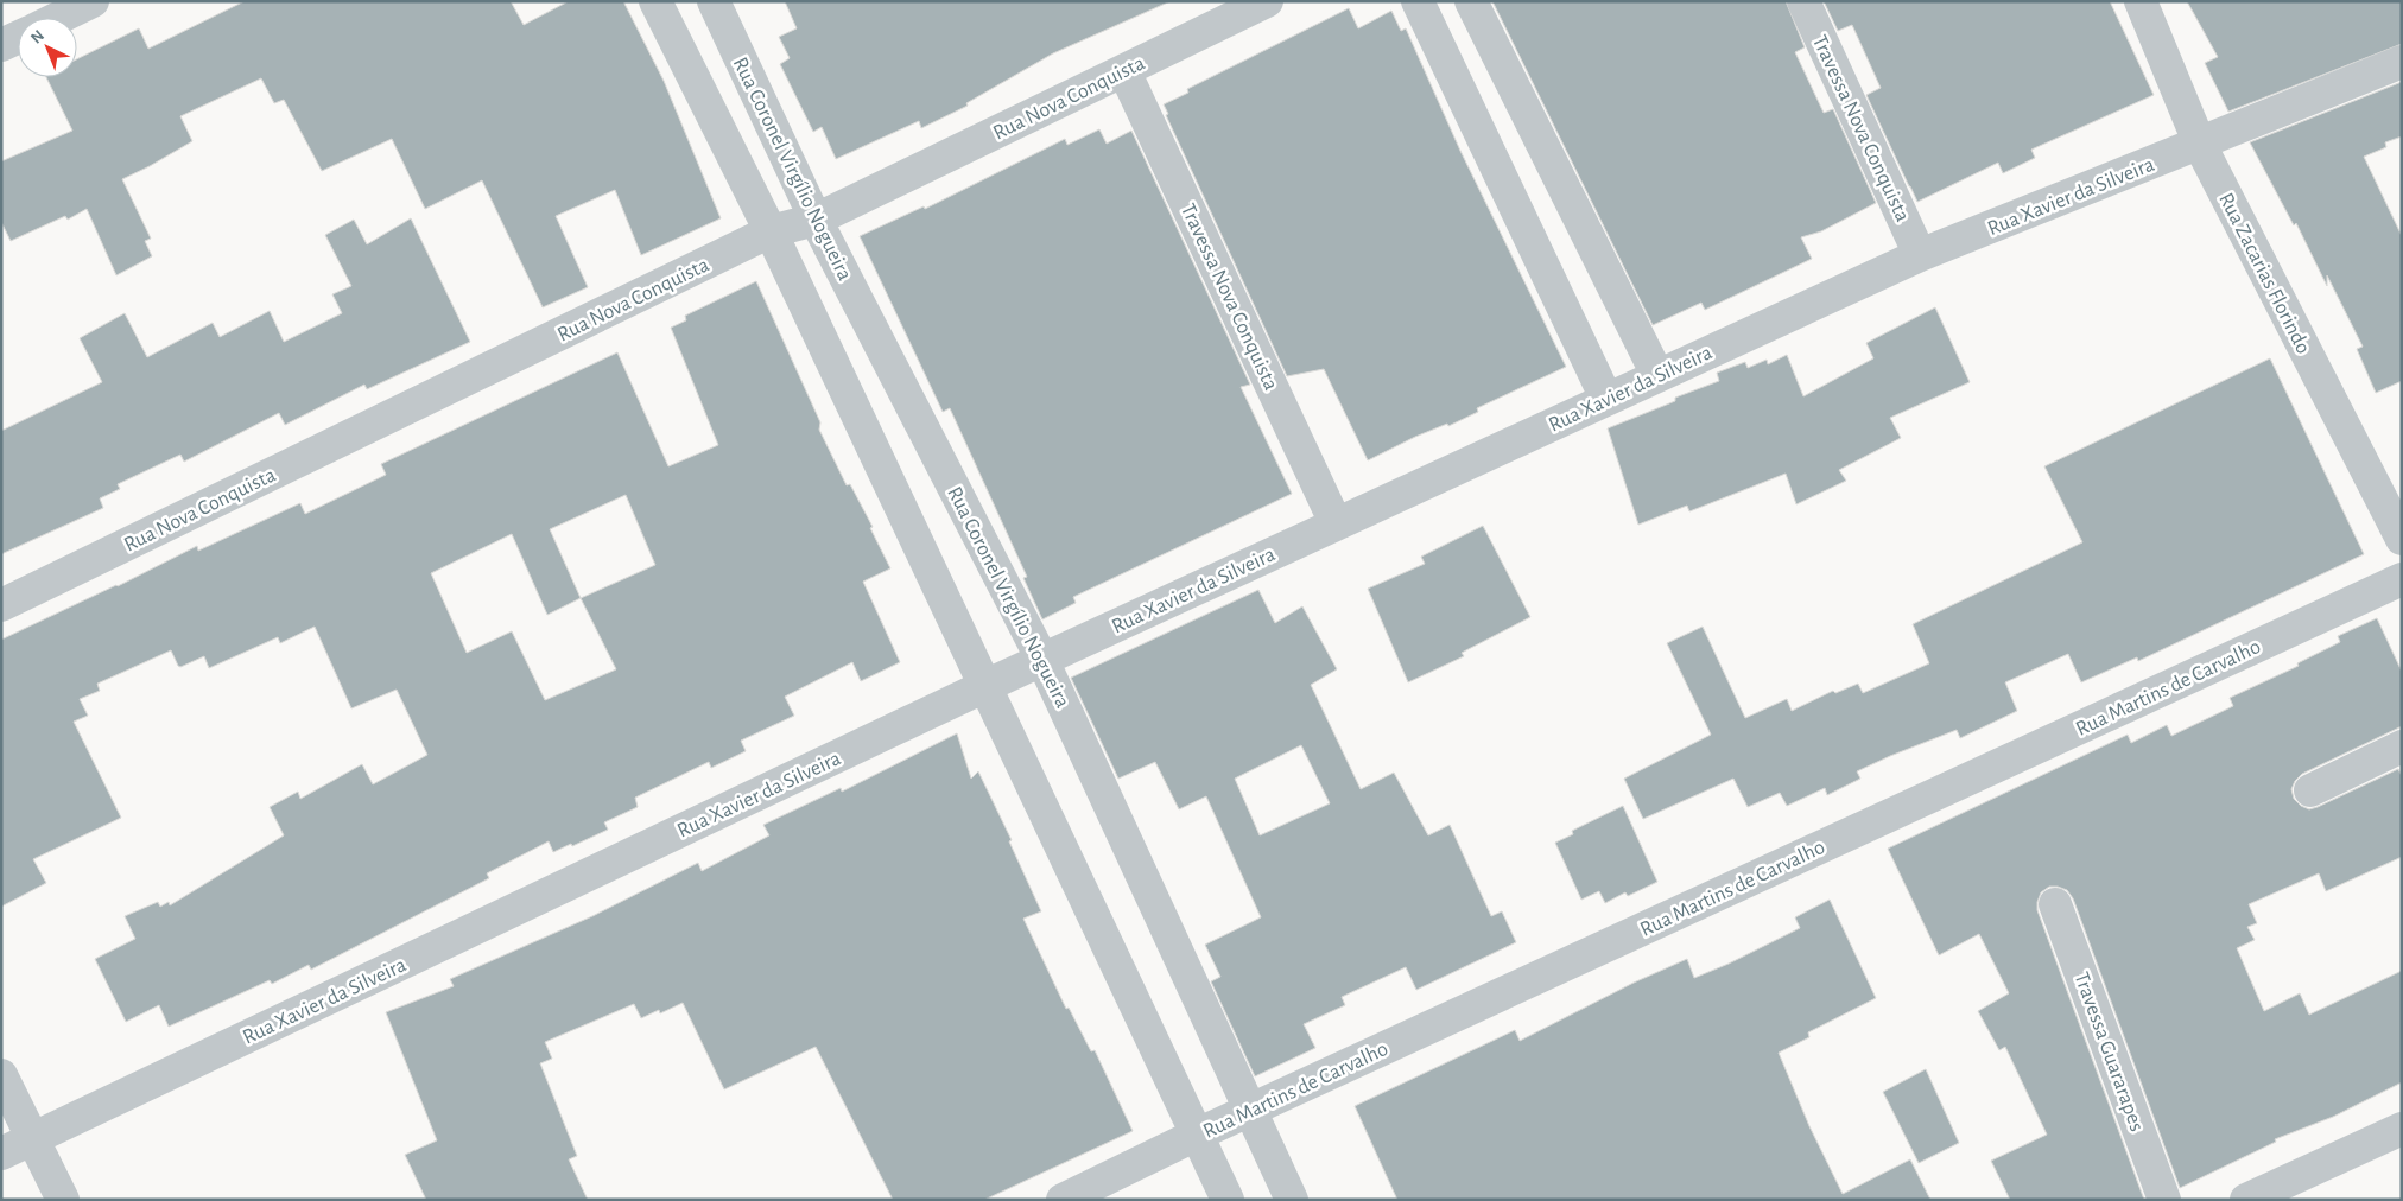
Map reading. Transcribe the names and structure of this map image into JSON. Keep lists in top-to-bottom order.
{
  "streets": {
    "street": [
      "Rua Nova Conquista",
      "Travessa Nova Conquista",
      "Rua Coronel Virgílio Nogueira",
      "Rua Xavier da Silveira",
      "Rua Zacarias Florindo",
      "Rua Martins de Carvalho",
      "Travessa Guararapes"
    ]
  },
  "crossings": [
    ["Rua Nova Conquista", "Travessa Nova Conquista"],
    ["Rua Nova Conquista", "Rua Coronel Virgílio Nogueira"],
    ["Travessa Nova Conquista", "Rua Xavier da Silveira"],
    ["Rua Coronel Virgílio Nogueira", "Rua Xavier da Silveira"],
    ["Rua Coronel Virgílio Nogueira", "Rua Martins de Carvalho"],
    ["Rua Xavier da Silveira", "Rua Zacarias Florindo"]
  ],
  "north": "top left"
}
